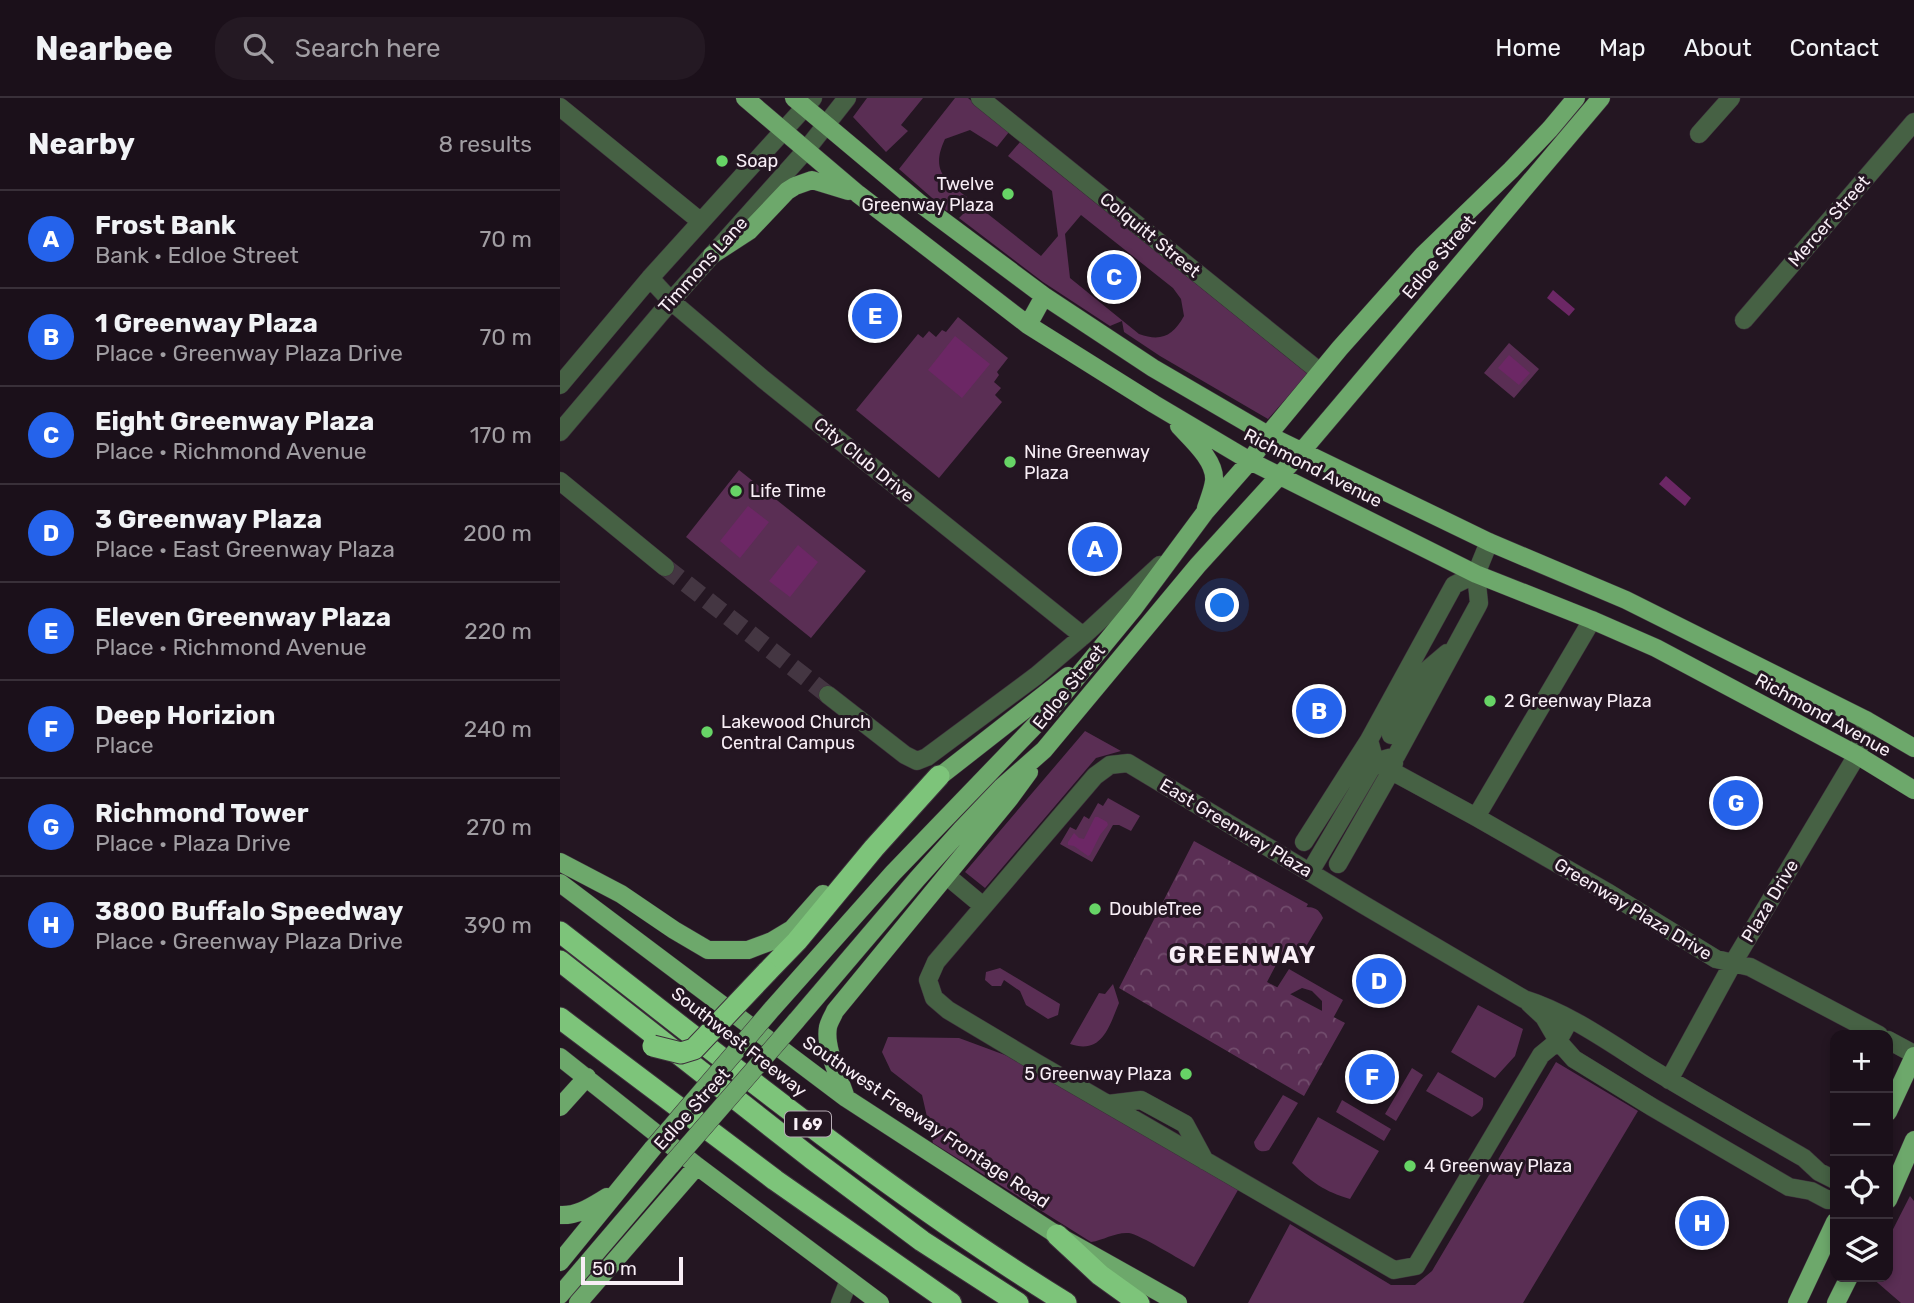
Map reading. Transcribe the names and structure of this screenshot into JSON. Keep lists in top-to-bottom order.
{
  "streets": {
    "highway": ["Southwest Freeway", "I 69"],
    "main road": ["Edloe Street", "Richmond Avenue", "Southwest Freeway Frontage Road"],
    "street": [
      "Mercer Street",
      "Colquitt Street",
      "Timmons Lane",
      "City Club Drive",
      "East Greenway Plaza",
      "Plaza Drive",
      "Greenway Plaza Drive"
    ]
  },
  "crossings": [
    ["Colquitt Street", "Edloe Street"],
    ["Edloe Street", "City Club Drive"],
    ["Edloe Street", "Richmond Avenue"],
    ["Timmons Lane", "City Club Drive"],
    ["Timmons Lane", "Richmond Avenue"],
    ["Richmond Avenue", "Plaza Drive"],
    ["Plaza Drive", "Greenway Plaza Drive"]
  ],
  "districts": ["GREENWAY"],
  "places": [
    "Soap",
    "Twelve Greenway Plaza",
    "Nine Greenway Plaza",
    "Life Time",
    "2 Greenway Plaza",
    "Lakewood Church Central Campus",
    "DoubleTree",
    "5 Greenway Plaza",
    "4 Greenway Plaza"
  ],
  "scale_bar": "50 m",
  "page": {
    "header": "Nearbee",
    "search": "Search here",
    "nav": [
      "Home",
      "Map",
      "About",
      "Contact"
    ],
    "heading": ["Nearby", "8 results"],
    "list": [
      {
        "mark": "A",
        "name": "Frost Bank",
        "note": "Bank · Edloe Street",
        "value": "70 m"
      },
      {
        "mark": "B",
        "name": "1 Greenway Plaza",
        "note": "Place · Greenway Plaza Drive",
        "value": "70 m"
      },
      {
        "mark": "C",
        "name": "Eight Greenway Plaza",
        "note": "Place · Richmond Avenue",
        "value": "170 m"
      },
      {
        "mark": "D",
        "name": "3 Greenway Plaza",
        "note": "Place · East Greenway Plaza",
        "value": "200 m"
      },
      {
        "mark": "E",
        "name": "Eleven Greenway Plaza",
        "note": "Place · Richmond Avenue",
        "value": "220 m"
      },
      {
        "mark": "F",
        "name": "Deep Horizion",
        "note": "Place",
        "value": "240 m"
      },
      {
        "mark": "G",
        "name": "Richmond Tower",
        "note": "Place · Plaza Drive",
        "value": "270 m"
      },
      {
        "mark": "H",
        "name": "3800 Buffalo Speedway",
        "note": "Place · Greenway Plaza Drive",
        "value": "390 m"
      }
    ],
    "pins": [
      "C",
      "E",
      "A",
      "B",
      "G",
      "D",
      "F",
      "H"
    ],
    "map_buttons": ["+", "−"],
    "scale": "50 m"
  }
}
